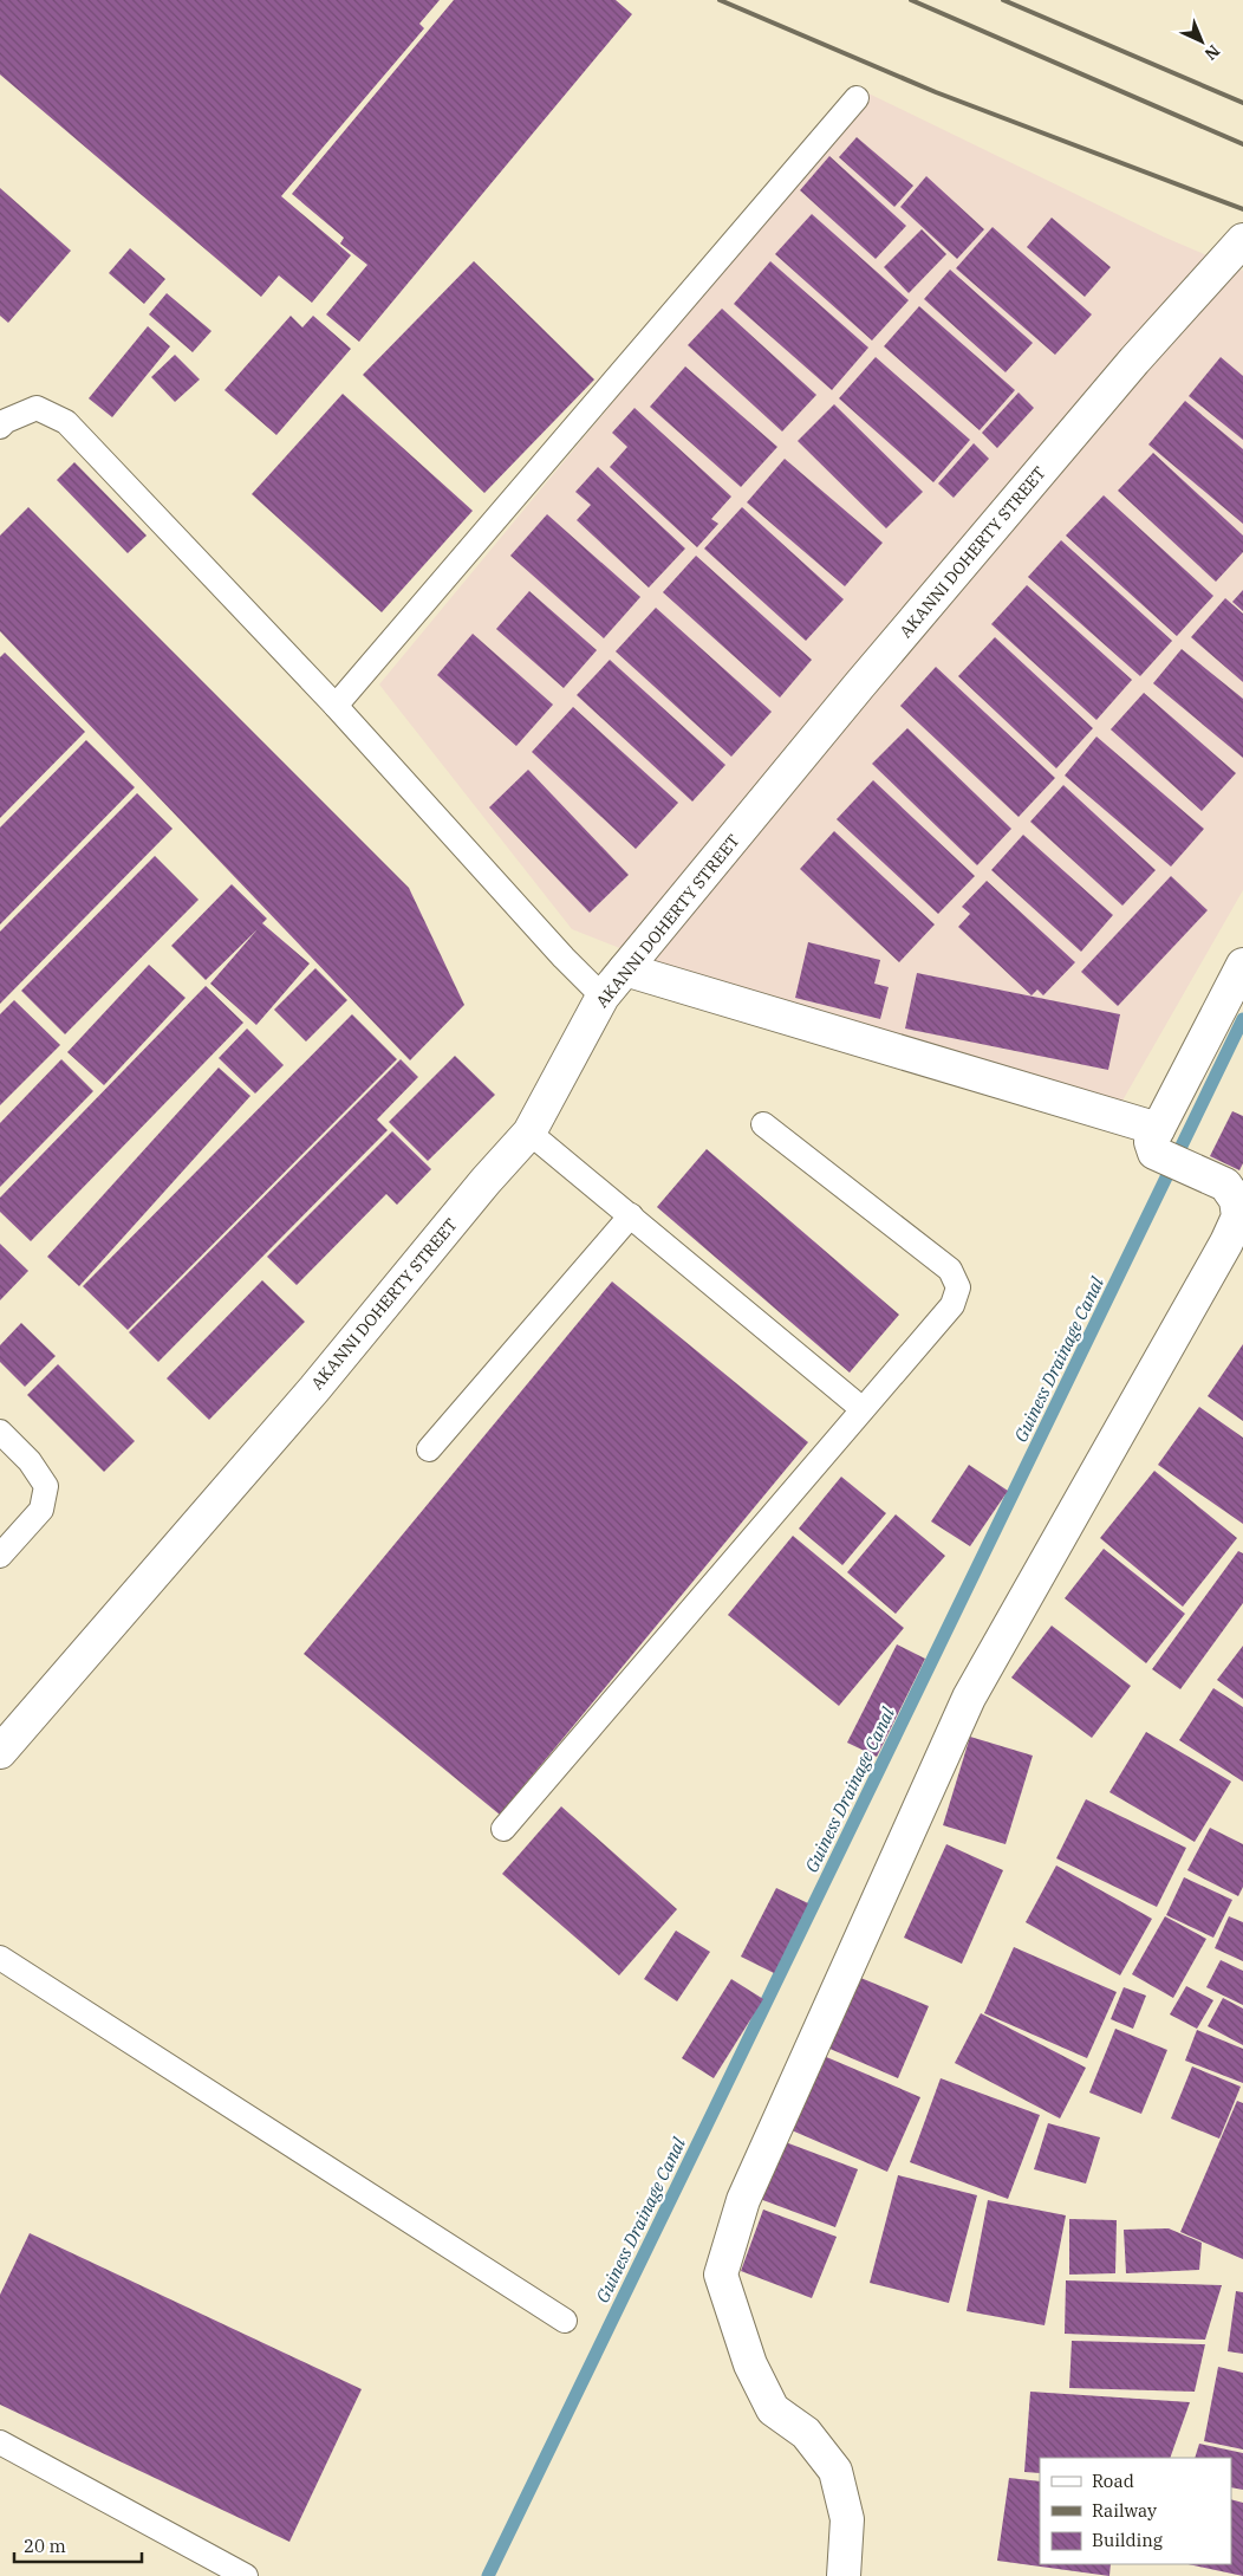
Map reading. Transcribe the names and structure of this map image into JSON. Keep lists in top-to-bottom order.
{
  "streets": {
    "street": ["AKANNI DOHERTY STREET"]
  },
  "water": ["Guiness Drainage Canal"],
  "legend": ["Road", "Railway", "Building"],
  "scale_bar": "20 m",
  "north": "bottom right"
}
